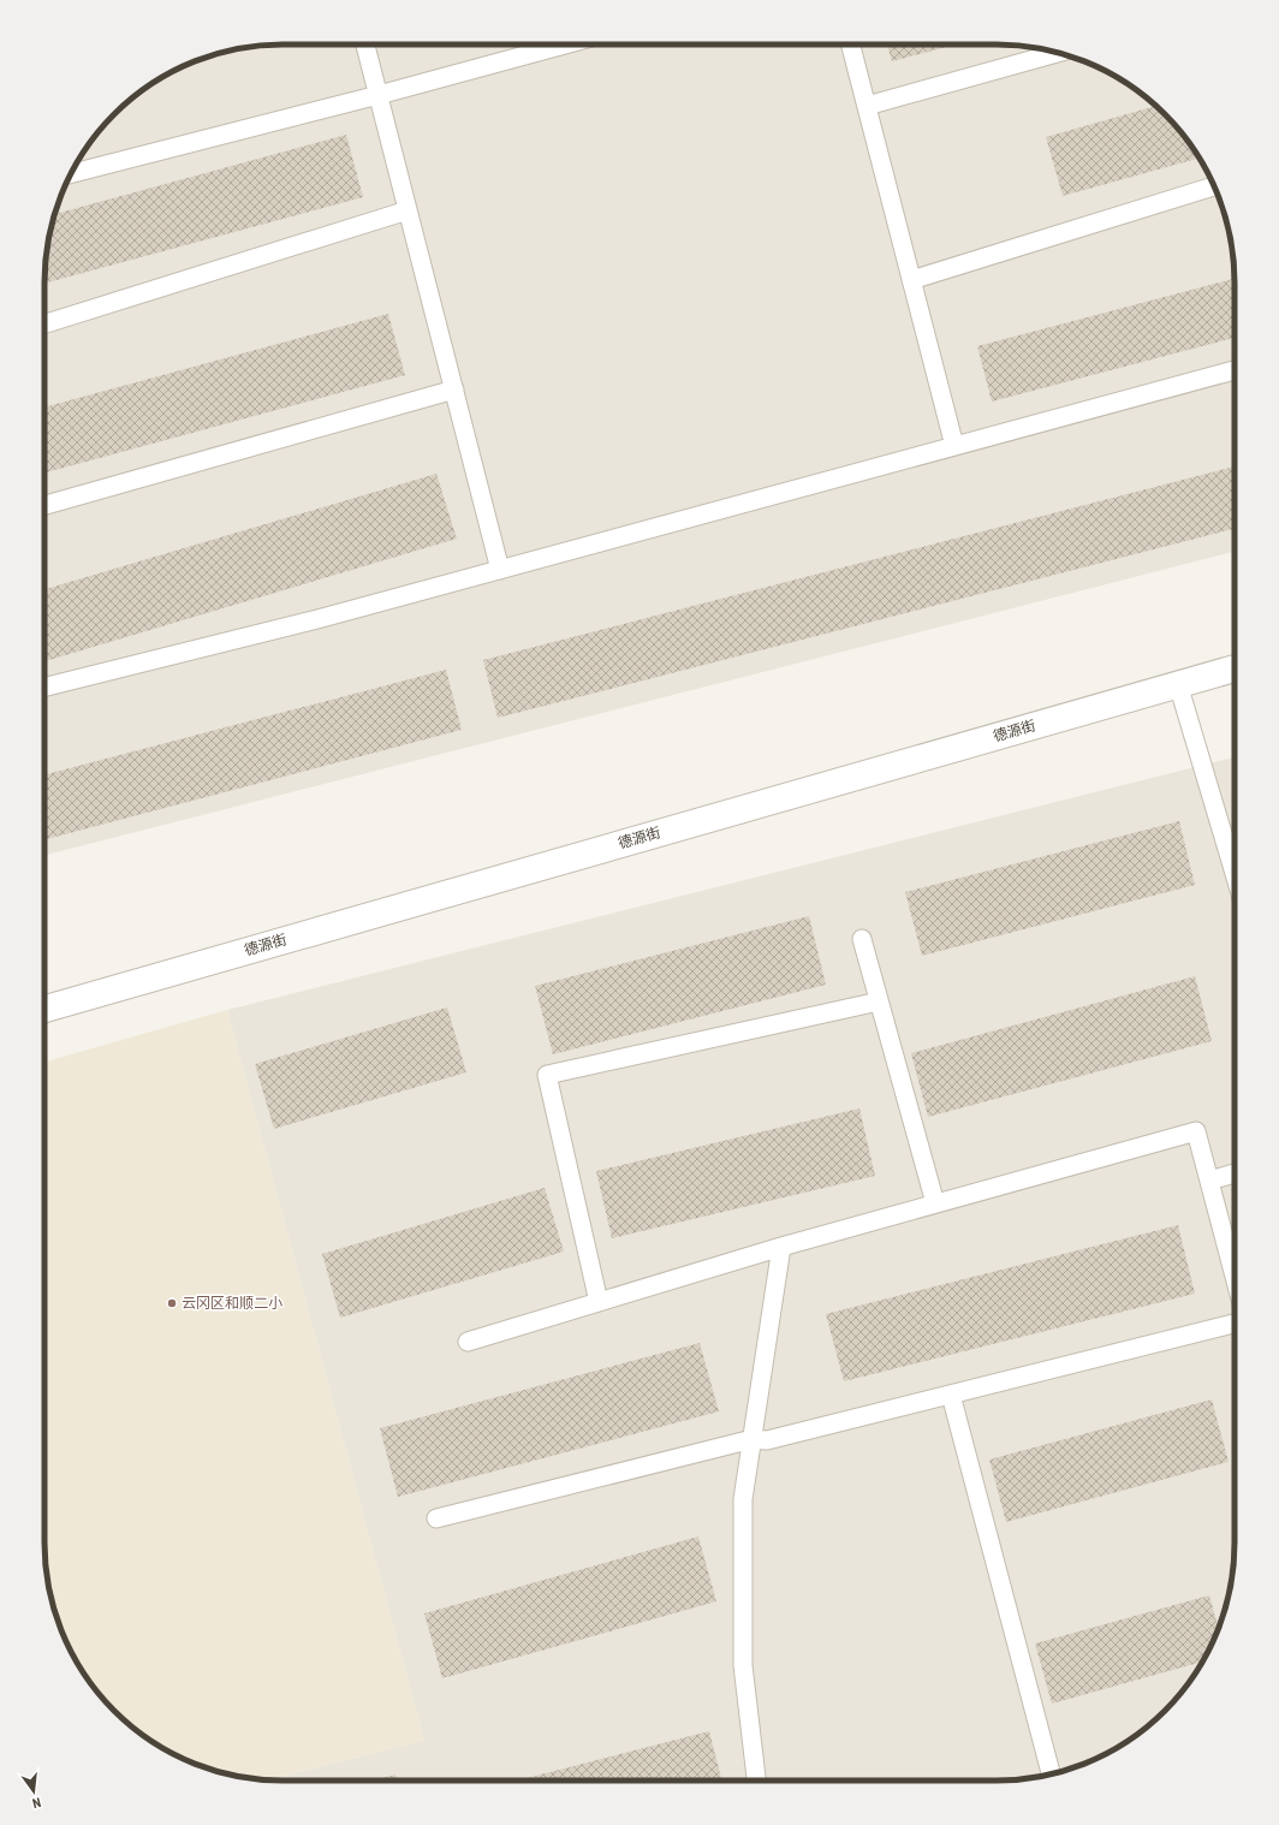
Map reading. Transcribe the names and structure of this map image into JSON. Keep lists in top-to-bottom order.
{
  "streets": {
    "street": ["德源街"]
  },
  "places": ["云冈区和顺二小"],
  "north": "bottom"
}
